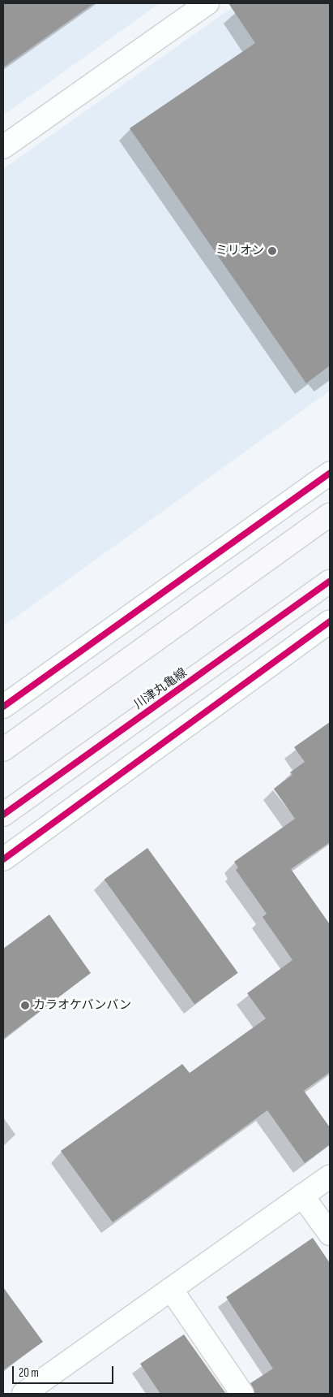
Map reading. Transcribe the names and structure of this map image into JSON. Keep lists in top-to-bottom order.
{
  "streets": {
    "main road": ["川津丸亀線"]
  },
  "places": ["ミリオン", "カラオケバンバン"],
  "scale_bar": "20 m"
}
